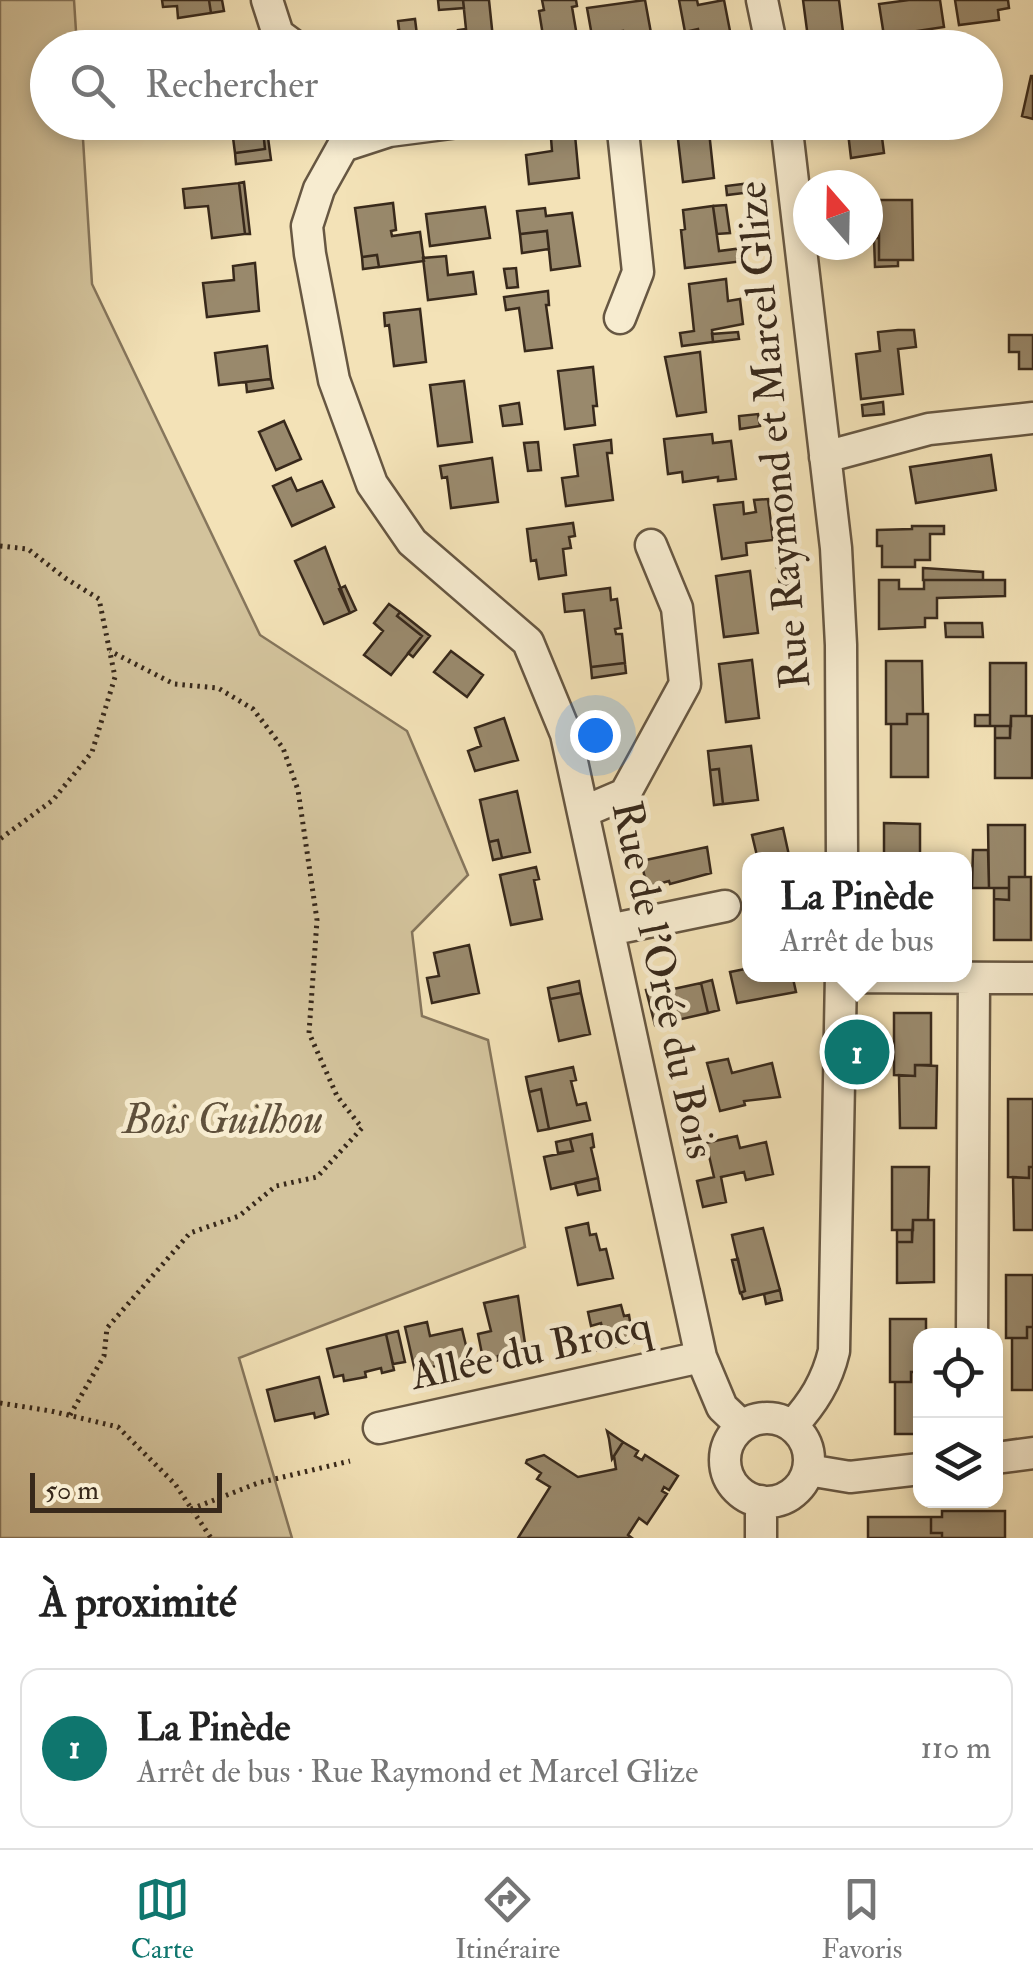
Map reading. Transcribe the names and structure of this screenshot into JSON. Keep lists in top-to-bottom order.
{
  "streets": {
    "street": ["Rue Raymond et Marcel Glize", "Rue de l'Orée du Bois", "Allée du Brocq"]
  },
  "crossings": [
    ["Rue de l'Orée du Bois", "Allée du Brocq"]
  ],
  "parks": ["Bois Guilhou"],
  "scale_bar": "50 m",
  "north": "top",
  "page": {
    "search": "Rechercher",
    "popup": ["La Pinède", "Arrêt de bus"],
    "pins": "1",
    "scale": "50 m",
    "heading": "À proximité",
    "list": [
      {
        "mark": "1",
        "name": "La Pinède",
        "note": "Arrêt de bus · Rue Raymond et Marcel Glize",
        "value": "110 m"
      }
    ],
    "nav": ["Carte", "Itinéraire", "Favoris"]
  }
}
